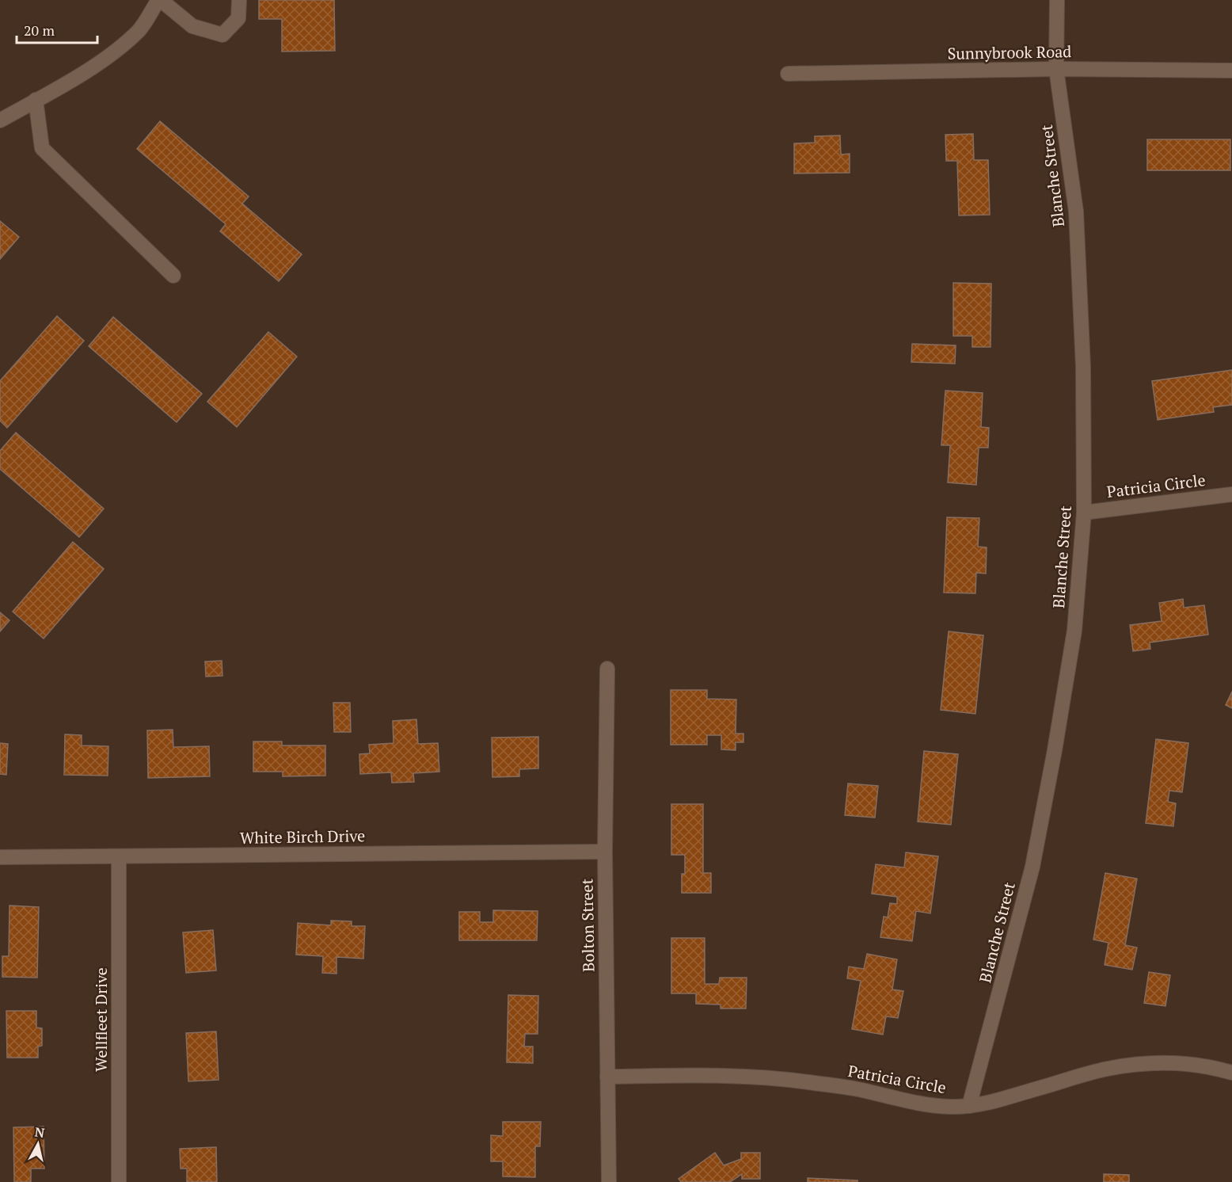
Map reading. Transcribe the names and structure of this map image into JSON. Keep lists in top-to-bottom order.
{
  "streets": {
    "street": [
      "Sunnybrook Road",
      "Blanche Street",
      "Patricia Circle",
      "White Birch Drive",
      "Bolton Street",
      "Wellfleet Drive"
    ]
  },
  "crossings": [
    ["Sunnybrook Road", "Blanche Street"],
    ["Blanche Street", "Patricia Circle"],
    ["Patricia Circle", "Bolton Street"],
    ["White Birch Drive", "Bolton Street"],
    ["White Birch Drive", "Wellfleet Drive"]
  ],
  "scale_bar": "20 m",
  "north": "top"
}
